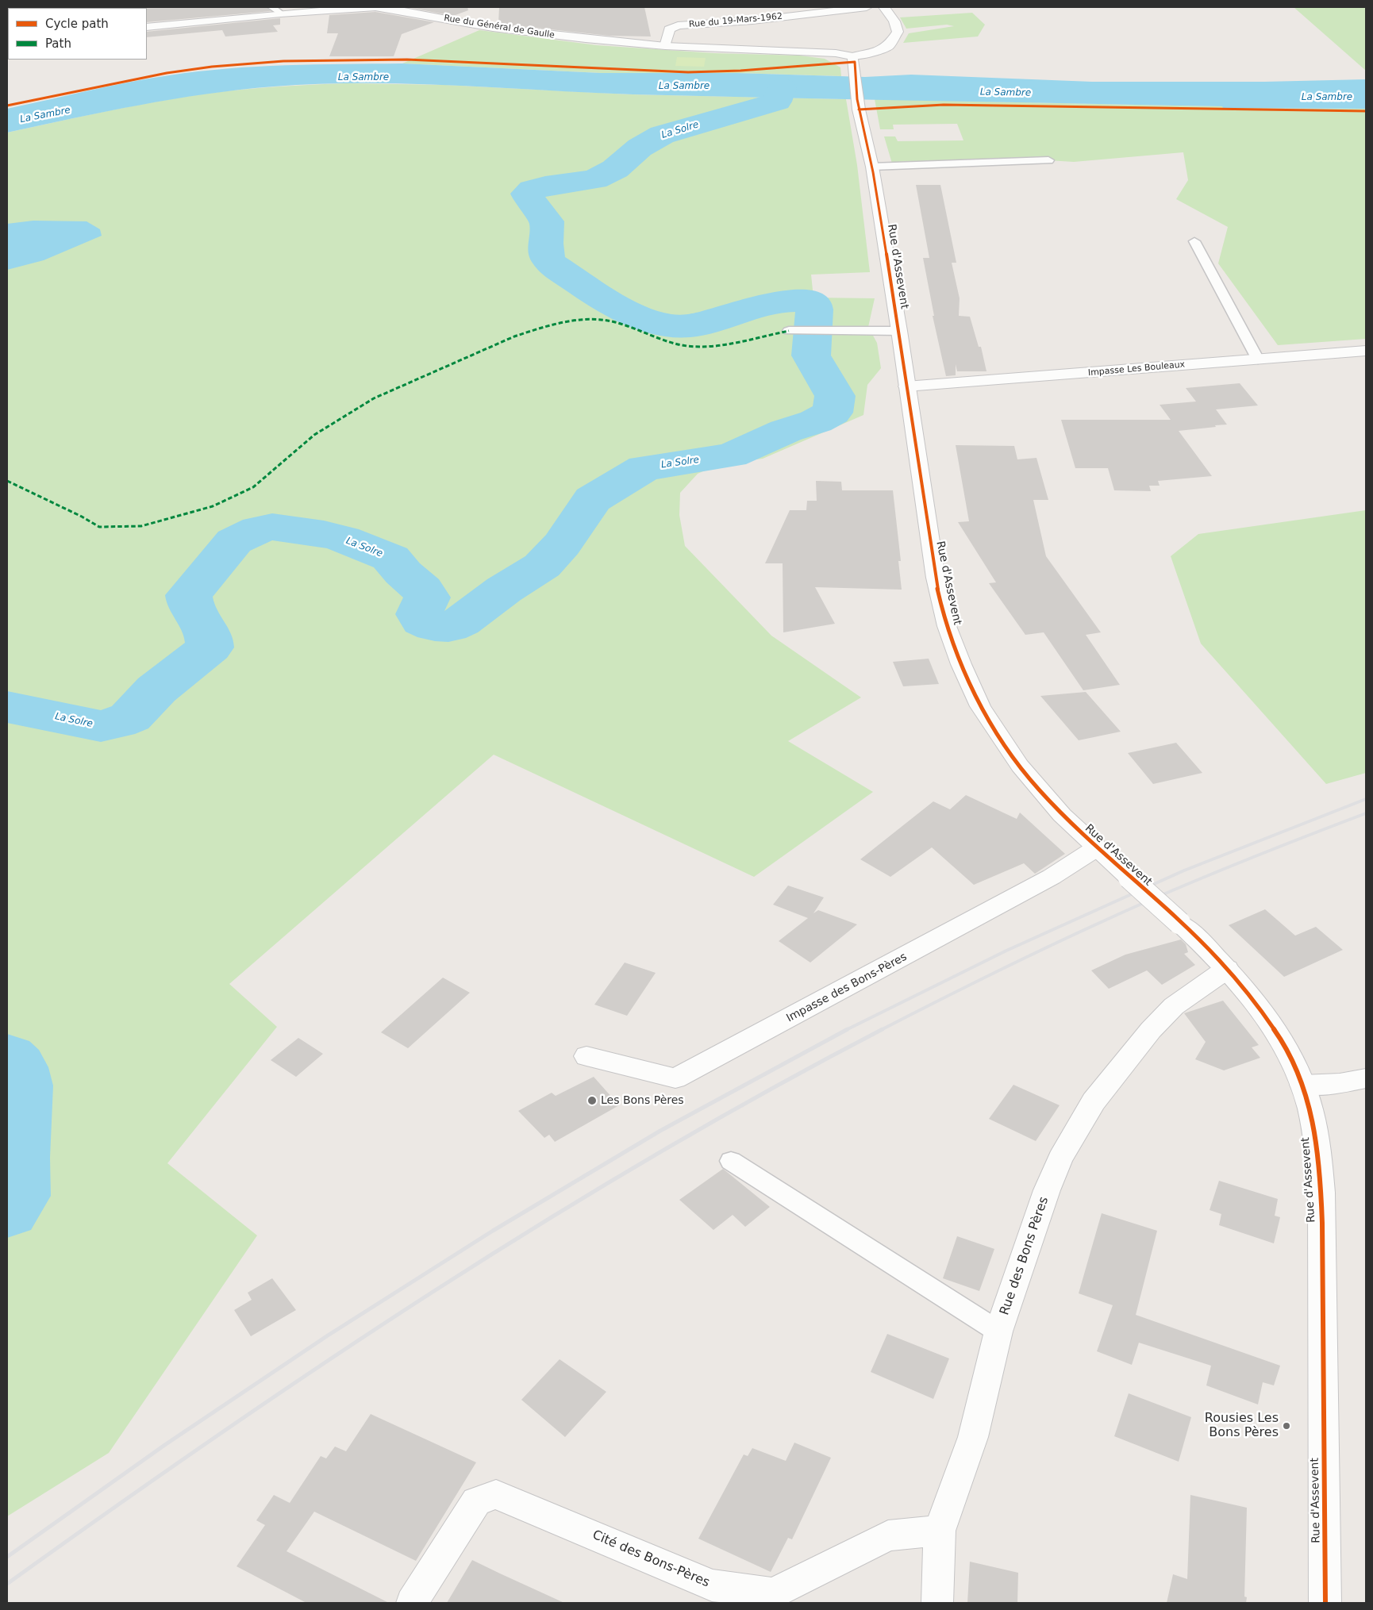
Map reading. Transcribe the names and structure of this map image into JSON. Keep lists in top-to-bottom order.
{
  "streets": {
    "street": [
      "Rue du 19-Mars-1962",
      "Rue du Général de Gaulle",
      "Rue d'Assevent",
      "Impasse Les Bouleaux",
      "Impasse des Bons-Pères",
      "Rue des Bons Pères",
      "Cité des Bons-Pères"
    ]
  },
  "crossings": [
    ["Rue du 19-Mars-1962", "Rue du Général de Gaulle"],
    ["Rue du Général de Gaulle", "Rue d'Assevent"],
    ["Rue d'Assevent", "Impasse Les Bouleaux"],
    ["Rue d'Assevent", "Impasse des Bons-Pères"],
    ["Rue d'Assevent", "Rue des Bons Pères"],
    ["Rue des Bons Pères", "Cité des Bons-Pères"]
  ],
  "water": ["La Sambre", "La Solre"],
  "places": ["Les Bons Pères", "Rousies Les Bons Pères"],
  "legend": ["Cycle path", "Path"]
}
